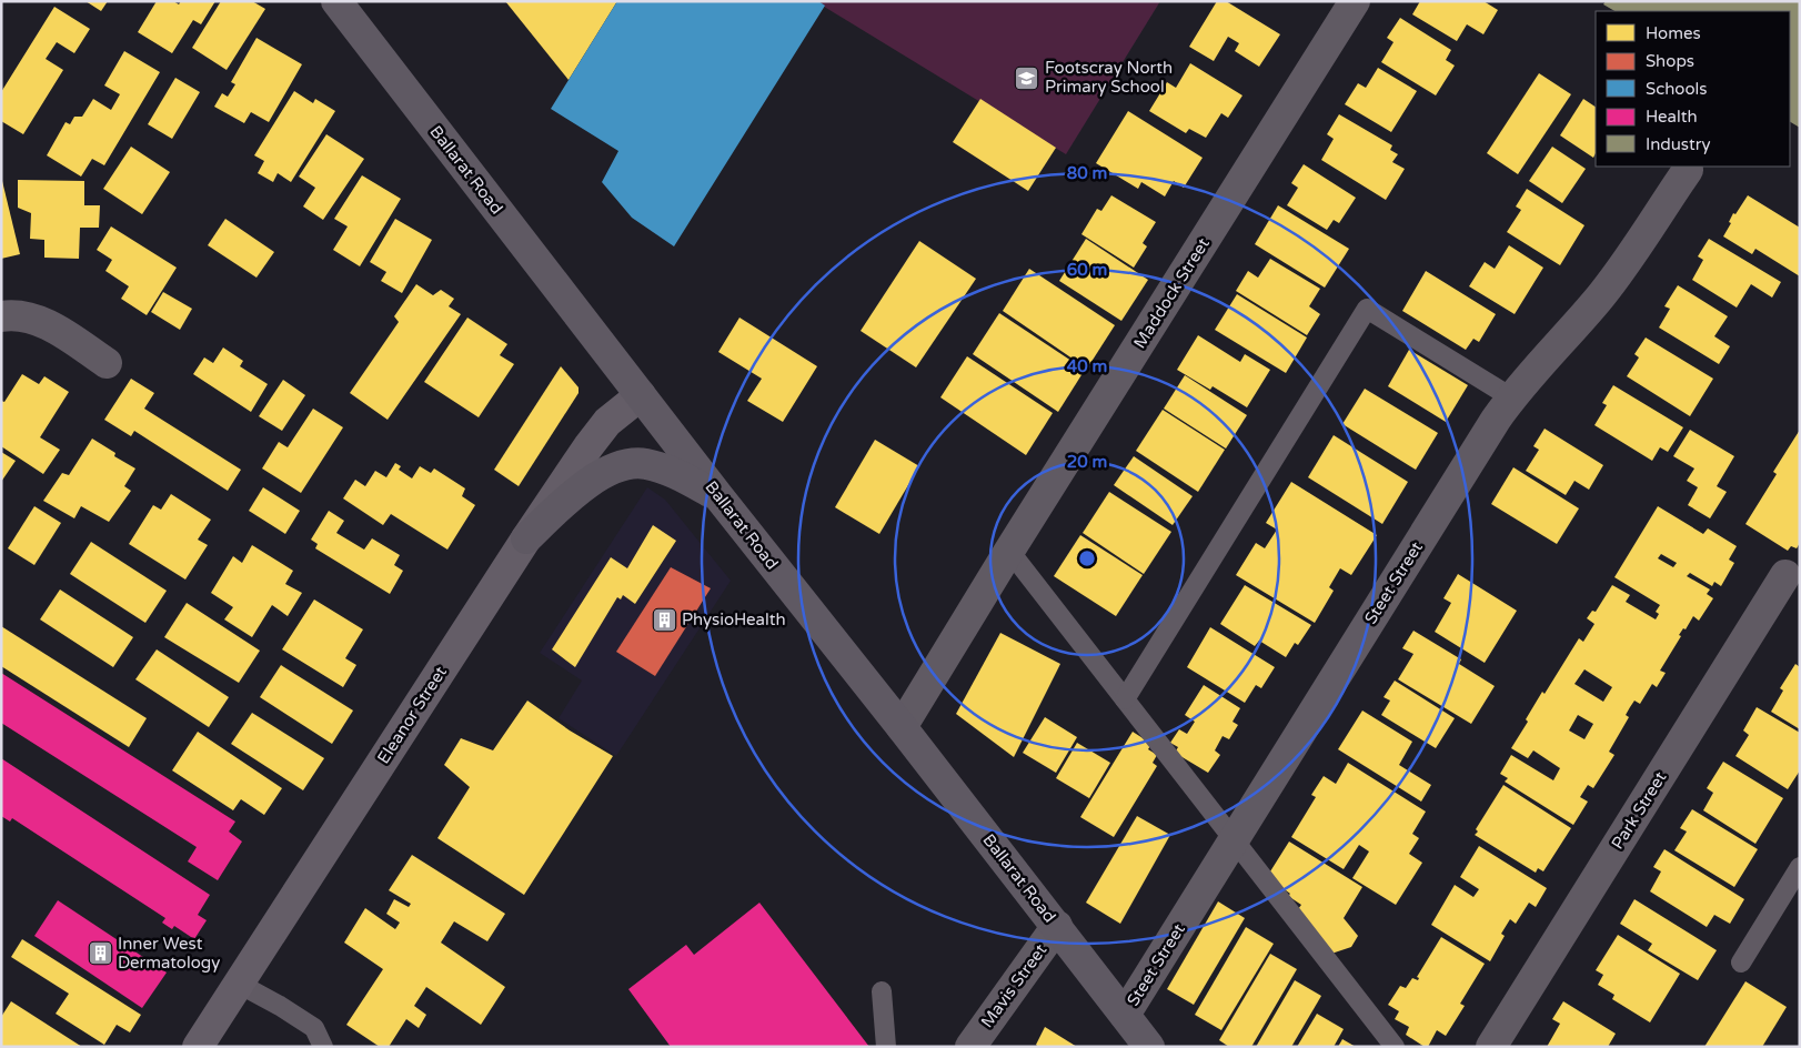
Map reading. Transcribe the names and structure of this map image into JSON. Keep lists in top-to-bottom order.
{
  "streets": {
    "highway": ["Ballarat Road"],
    "street": [
      "Maddock Street",
      "Steet Street",
      "Eleanor Street",
      "Park Street",
      "Mavis Street"
    ]
  },
  "crossings": [
    ["Ballarat Road", "Maddock Street"],
    ["Ballarat Road", "Steet Street"],
    ["Ballarat Road", "Eleanor Street"],
    ["Ballarat Road", "Mavis Street"]
  ],
  "places": {
    "school or university": ["Footscray North Primary School"],
    "building": ["PhysioHealth", "Inner West Dermatology"]
  },
  "legend": [
    "Homes",
    "Shops",
    "Schools",
    "Health",
    "Industry"
  ],
  "rings": [
    "80 m",
    "60 m",
    "40 m",
    "20 m"
  ]
}
